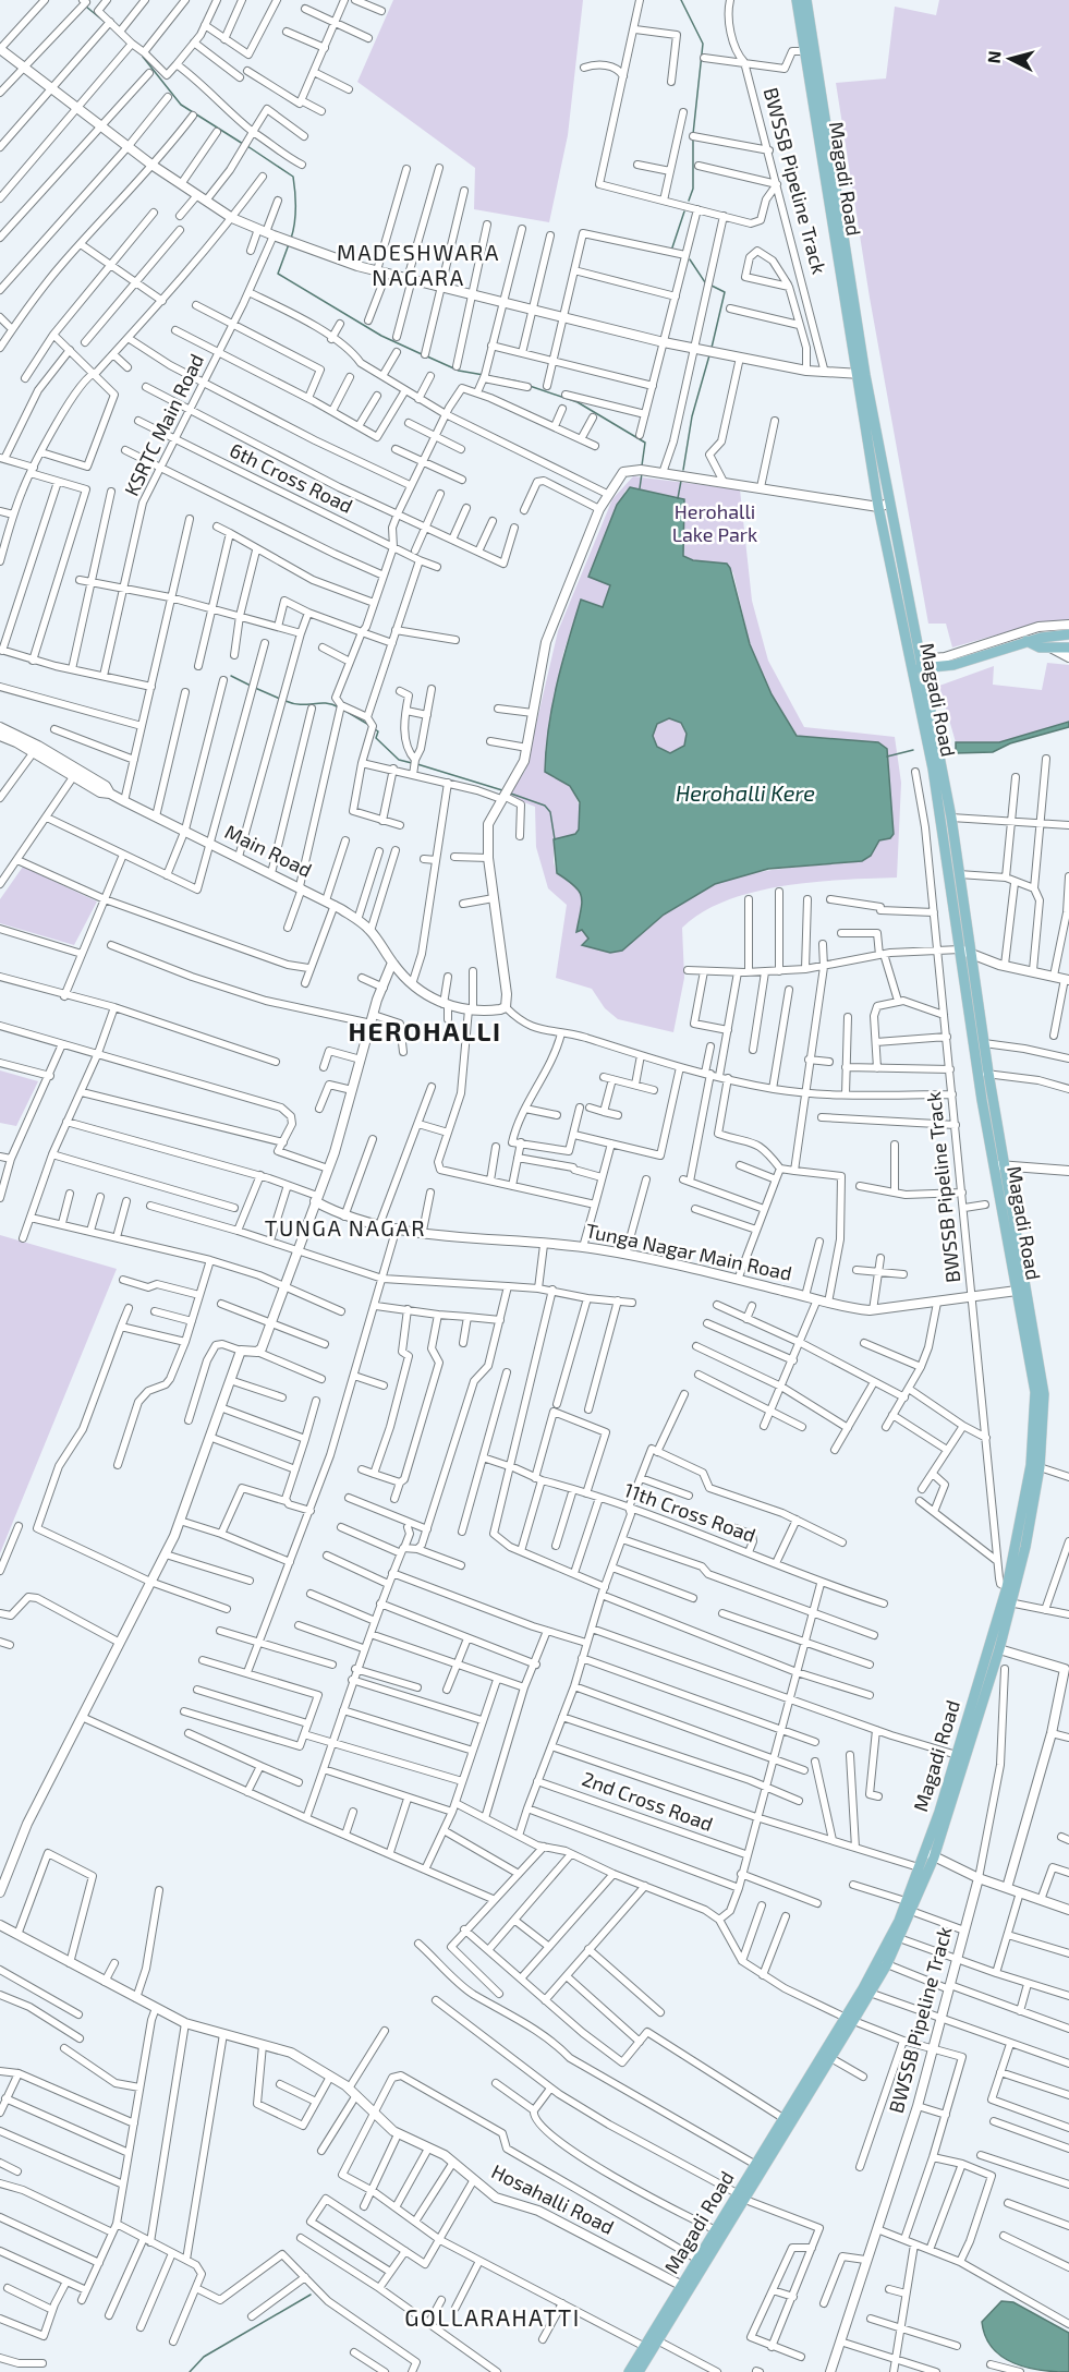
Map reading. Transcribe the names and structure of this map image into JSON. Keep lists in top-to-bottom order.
{
  "streets": {
    "main road": ["Magadi Road"],
    "street": [
      "BWSSB Pipeline Track",
      "KSRTC Main Road",
      "6th Cross Road",
      "Main Road",
      "Tunga Nagar Main Road",
      "11th Cross Road",
      "2nd Cross Road",
      "Hosahalli Road"
    ]
  },
  "crossings": [
    ["Magadi Road", "BWSSB Pipeline Track"],
    ["Magadi Road", "Tunga Nagar Main Road"],
    ["Magadi Road", "Hosahalli Road"],
    ["BWSSB Pipeline Track", "Tunga Nagar Main Road"],
    ["KSRTC Main Road", "6th Cross Road"]
  ],
  "districts": [
    "MADESHWARA NAGARA",
    "HEROHALLI",
    "TUNGA NAGAR",
    "GOLLARAHATTI"
  ],
  "water": ["Herohalli Kere"],
  "parks": ["Herohalli Lake Park"],
  "north": "left"
}
